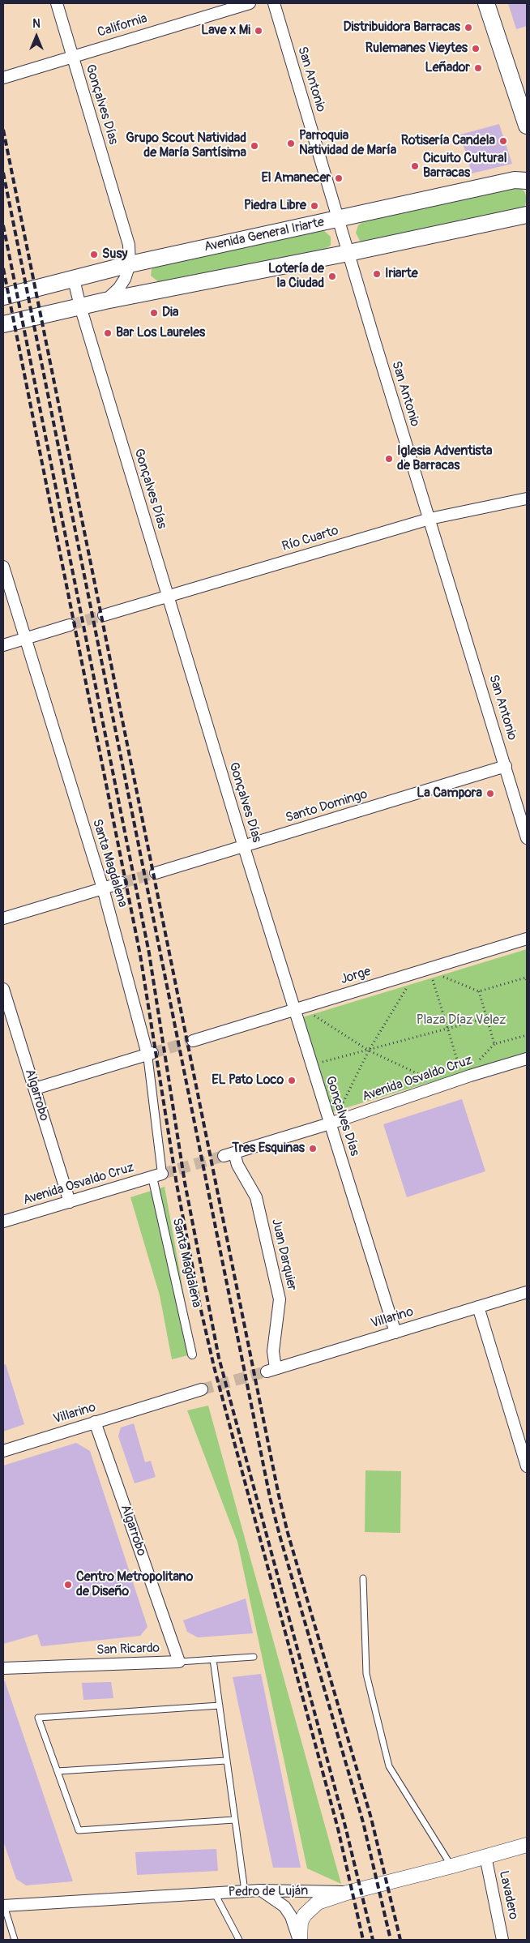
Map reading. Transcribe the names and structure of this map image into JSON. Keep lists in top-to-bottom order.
{
  "streets": {
    "main road": ["Avenida General Iriarte"],
    "street": [
      "California",
      "San Antonio",
      "Gonçalves Días",
      "Río Cuarto",
      "Santo Domingo",
      "Santa Magdalena",
      "Jorge",
      "Avenida Osvaldo Cruz",
      "Algarrobo",
      "Juan Darquier",
      "Villarino",
      "San Ricardo",
      "Pedro de Luján",
      "Lavadero"
    ]
  },
  "crossings": [
    ["California", "Gonçalves Días"],
    ["San Antonio", "Avenida General Iriarte"],
    ["San Antonio", "Río Cuarto"],
    ["San Antonio", "Santo Domingo"],
    ["Gonçalves Días", "Avenida General Iriarte"],
    ["Gonçalves Días", "Río Cuarto"],
    ["Gonçalves Días", "Santo Domingo"],
    ["Gonçalves Días", "Jorge"],
    ["Gonçalves Días", "Avenida Osvaldo Cruz"],
    ["Gonçalves Días", "Villarino"],
    ["Santa Magdalena", "Avenida Osvaldo Cruz"],
    ["Avenida Osvaldo Cruz", "Algarrobo"],
    ["Avenida Osvaldo Cruz", "Juan Darquier"],
    ["Algarrobo", "Villarino"],
    ["Algarrobo", "San Ricardo"],
    ["Juan Darquier", "Villarino"],
    ["Pedro de Luján", "Lavadero"]
  ],
  "parks": ["Plaza Díaz Velez"],
  "places": [
    "Distribuidora Barracas",
    "Lave x Mi",
    "Rulemanes Vieytes",
    "Leñador",
    "Rotisería Candela",
    "Parroquia Natividad de María",
    "Grupo Scout Natividad de María Santísima",
    "Cicuito Cultural Barracas",
    "El Amanecer",
    "Piedra Libre",
    "Susy",
    "Iriarte",
    "Lotería de la Ciudad",
    "Dia",
    "Bar Los Laureles",
    "Iglesia Adventista de Barracas",
    "La Campora",
    "EL Pato Loco",
    "Tres Esquinas",
    "Centro Metropolitano de Diseño"
  ],
  "north": "top"
}
